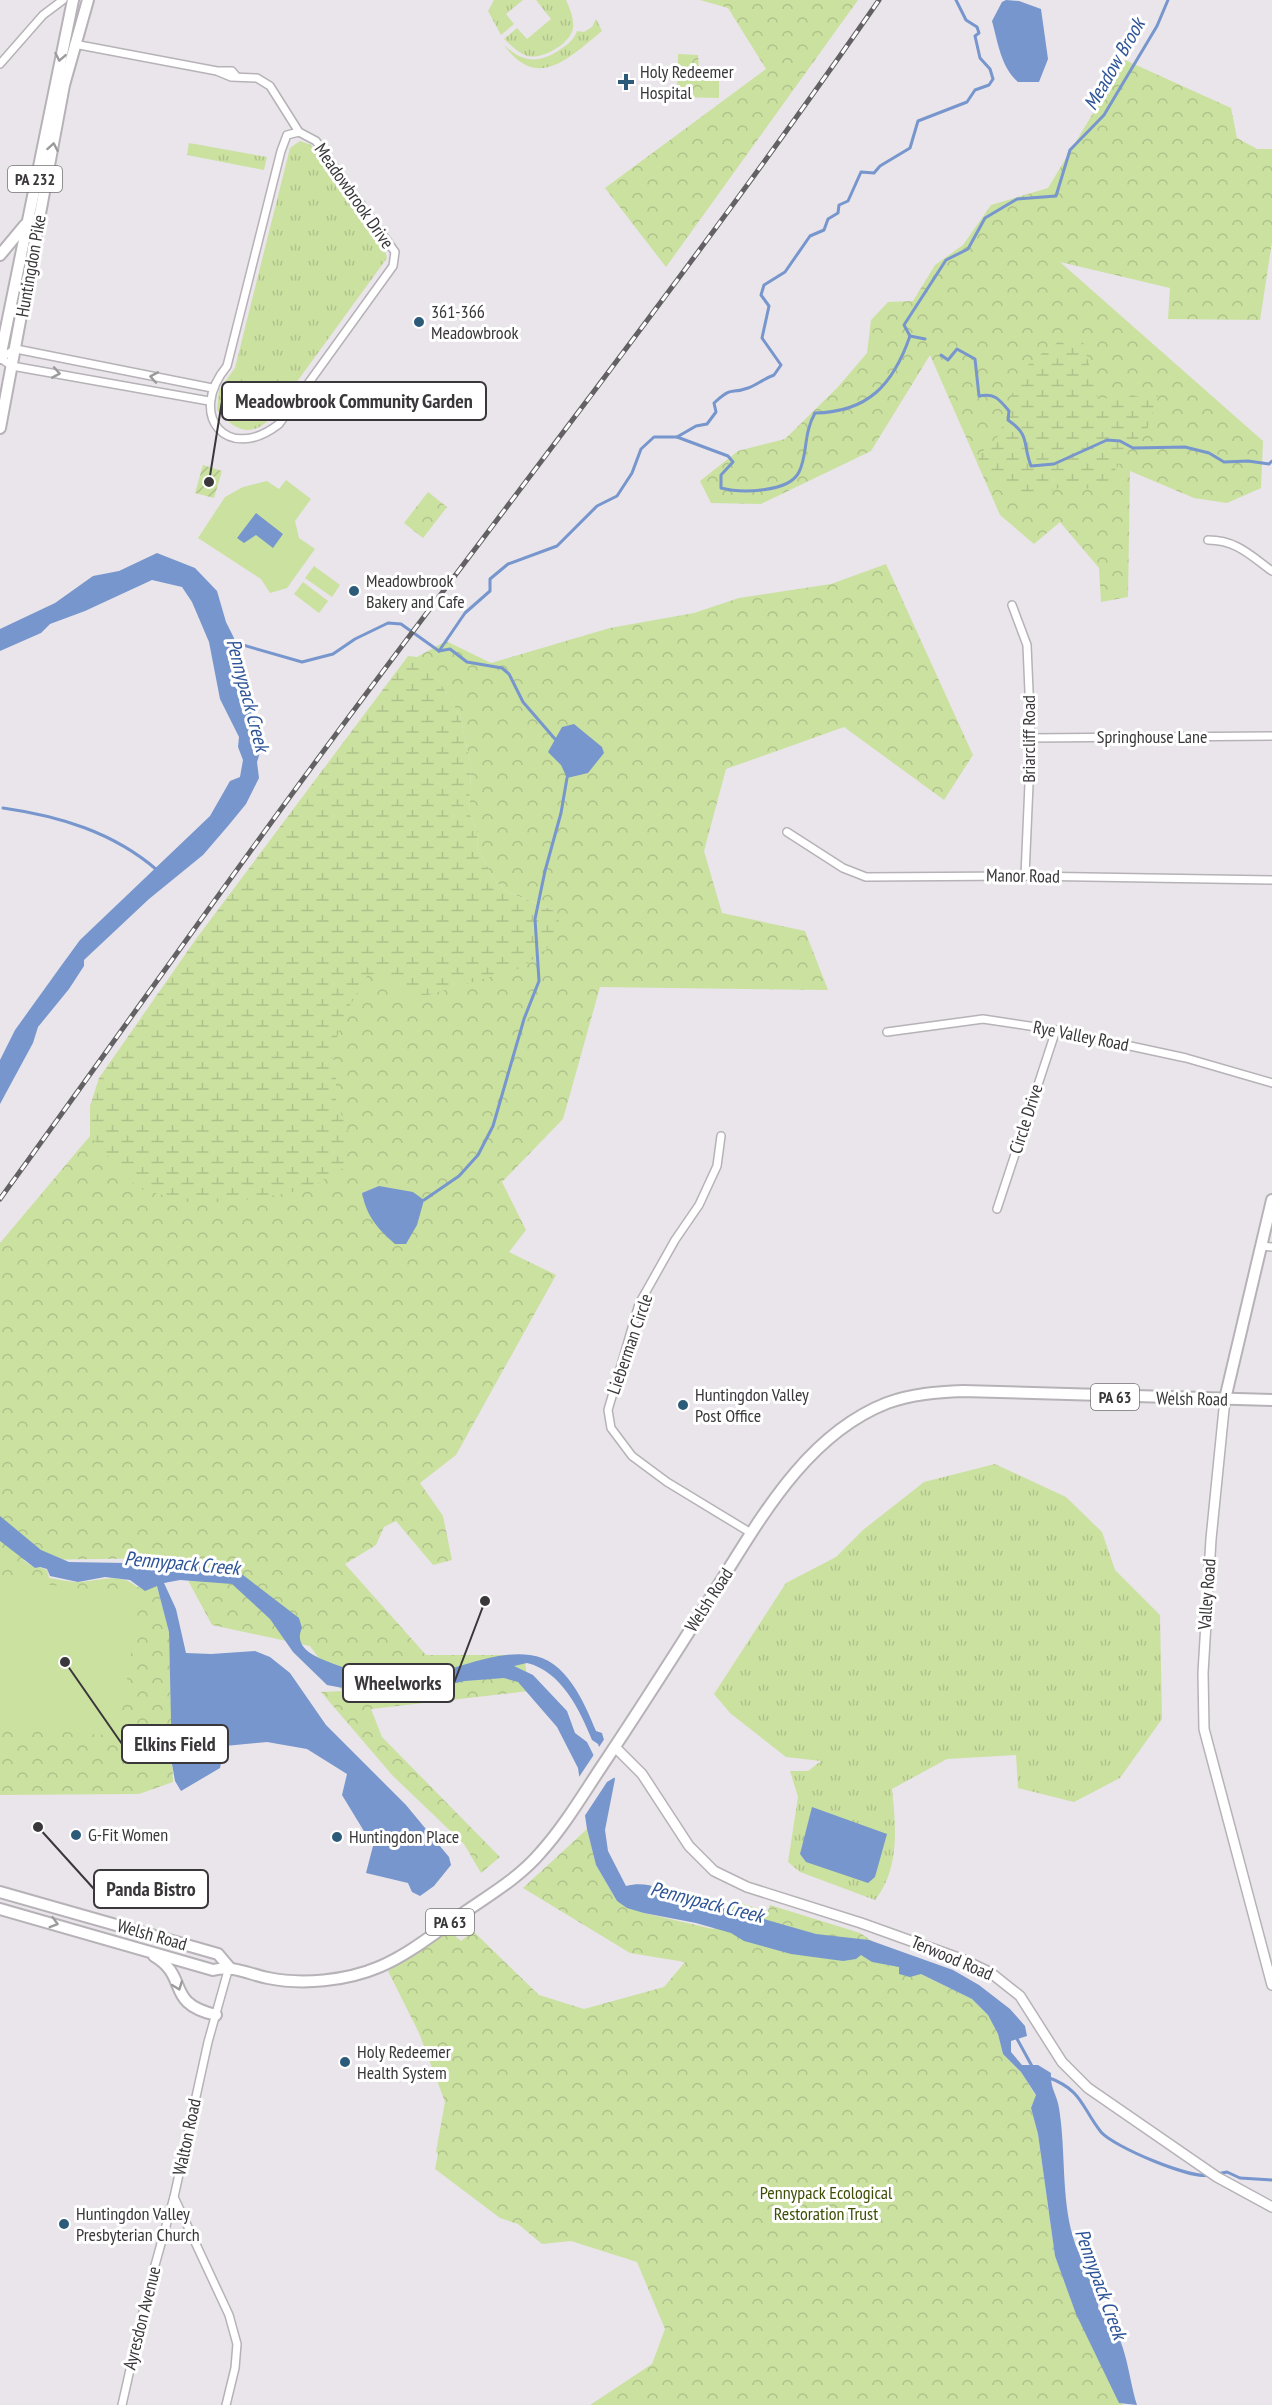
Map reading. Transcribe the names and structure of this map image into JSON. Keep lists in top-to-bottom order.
{
  "streets": {
    "main road": [
      "PA 232",
      "Huntingdon Pike",
      "PA 63",
      "Welsh Road",
      "Valley Road"
    ],
    "street": [
      "Meadowbrook Drive",
      "Springhouse Lane",
      "Briarcliff Road",
      "Manor Road",
      "Rye Valley Road",
      "Circle Drive",
      "Lieberman Circle",
      "Terwood Road",
      "Walton Road",
      "Ayresdon Avenue"
    ]
  },
  "crossings": [
    ["Meadowbrook Drive", "Huntingdon Pike"],
    ["Springhouse Lane", "Briarcliff Road"],
    ["Briarcliff Road", "Manor Road"],
    ["Rye Valley Road", "Circle Drive"],
    ["Lieberman Circle", "Welsh Road"],
    ["Welsh Road", "Valley Road"],
    ["Welsh Road", "Terwood Road"],
    ["Welsh Road", "Walton Road"],
    ["Walton Road", "Ayresdon Avenue"]
  ],
  "water": ["Meadow Brook", "Pennypack Creek"],
  "parks": ["Pennypack Ecological Restoration Trust"],
  "places": {
    "health": ["Holy Redeemer Hospital"],
    "other": [
      "361-366 Meadowbrook",
      "Meadowbrook Community Garden",
      "Meadowbrook Bakery and Cafe",
      "Huntingdon Valley Post Office",
      "Wheelworks",
      "Elkins Field",
      "Panda Bistro",
      "G-Fit Women",
      "Huntingdon Place",
      "Holy Redeemer Health System",
      "Huntingdon Valley Presbyterian Church"
    ]
  }
}
